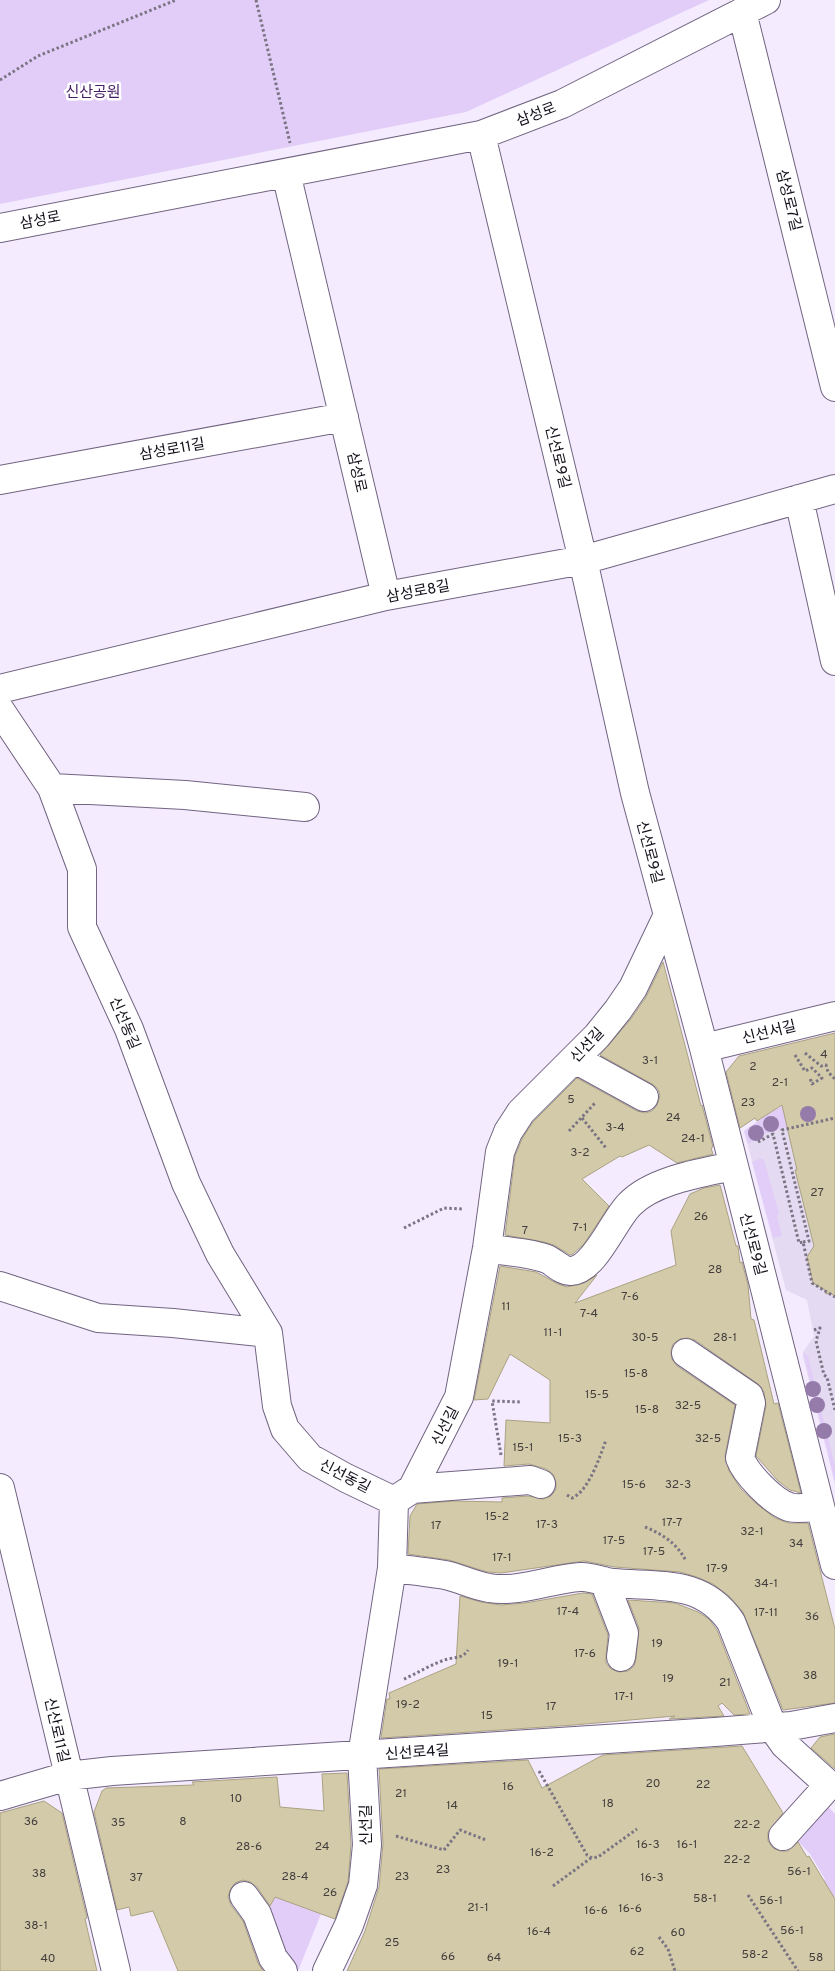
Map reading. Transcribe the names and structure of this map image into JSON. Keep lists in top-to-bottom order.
{
  "streets": {
    "street": [
      "삼성로",
      "삼성로7길",
      "삼성로11길",
      "신선로9길",
      "삼성로8길",
      "신선동길",
      "신선서길",
      "신선길",
      "신산로11길",
      "신선로4길"
    ]
  },
  "crossings": [
    ["삼성로", "삼성로7길"],
    ["삼성로", "삼성로11길"],
    ["삼성로", "신선로9길"],
    ["삼성로", "삼성로8길"],
    ["신선로9길", "삼성로8길"],
    ["신선로9길", "신선서길"],
    ["신선로9길", "신선길"],
    ["신선동길", "신선길"],
    ["신선길", "신선로4길"],
    ["신산로11길", "신선로4길"]
  ],
  "parks": ["신산공원"],
  "house_numbers": [
    "4",
    "3-1",
    "2",
    "2-1",
    "5",
    "23",
    "24",
    "3-4",
    "24-1",
    "3-2",
    "27",
    "26",
    "7-1",
    "7",
    "28",
    "7-6",
    "11",
    "7-4",
    "11-1",
    "30-5",
    "28-1",
    "15-8",
    "15-5",
    "32-5",
    "15-8",
    "15-3",
    "32-5",
    "15-1",
    "15-6",
    "32-3",
    "15-2",
    "17-7",
    "17-3",
    "17",
    "32-1",
    "17-5",
    "34",
    "17-5",
    "17-1",
    "17-9",
    "34-1",
    "17-4",
    "17-11",
    "36",
    "19",
    "17-6",
    "19-1",
    "38",
    "19",
    "21",
    "17-1",
    "19-2",
    "17",
    "15",
    "20",
    "22",
    "16",
    "21",
    "10",
    "18",
    "14",
    "36",
    "8",
    "35",
    "22-2",
    "16-3",
    "16-1",
    "28-6",
    "24",
    "16-2",
    "22-2",
    "23",
    "56-1",
    "38",
    "28-4",
    "23",
    "37",
    "16-3",
    "26",
    "58-1",
    "56-1",
    "21-1",
    "16-6",
    "16-6",
    "38-1",
    "56-1",
    "16-4",
    "60",
    "25",
    "62",
    "58-2",
    "66",
    "64",
    "58",
    "40"
  ]
}
